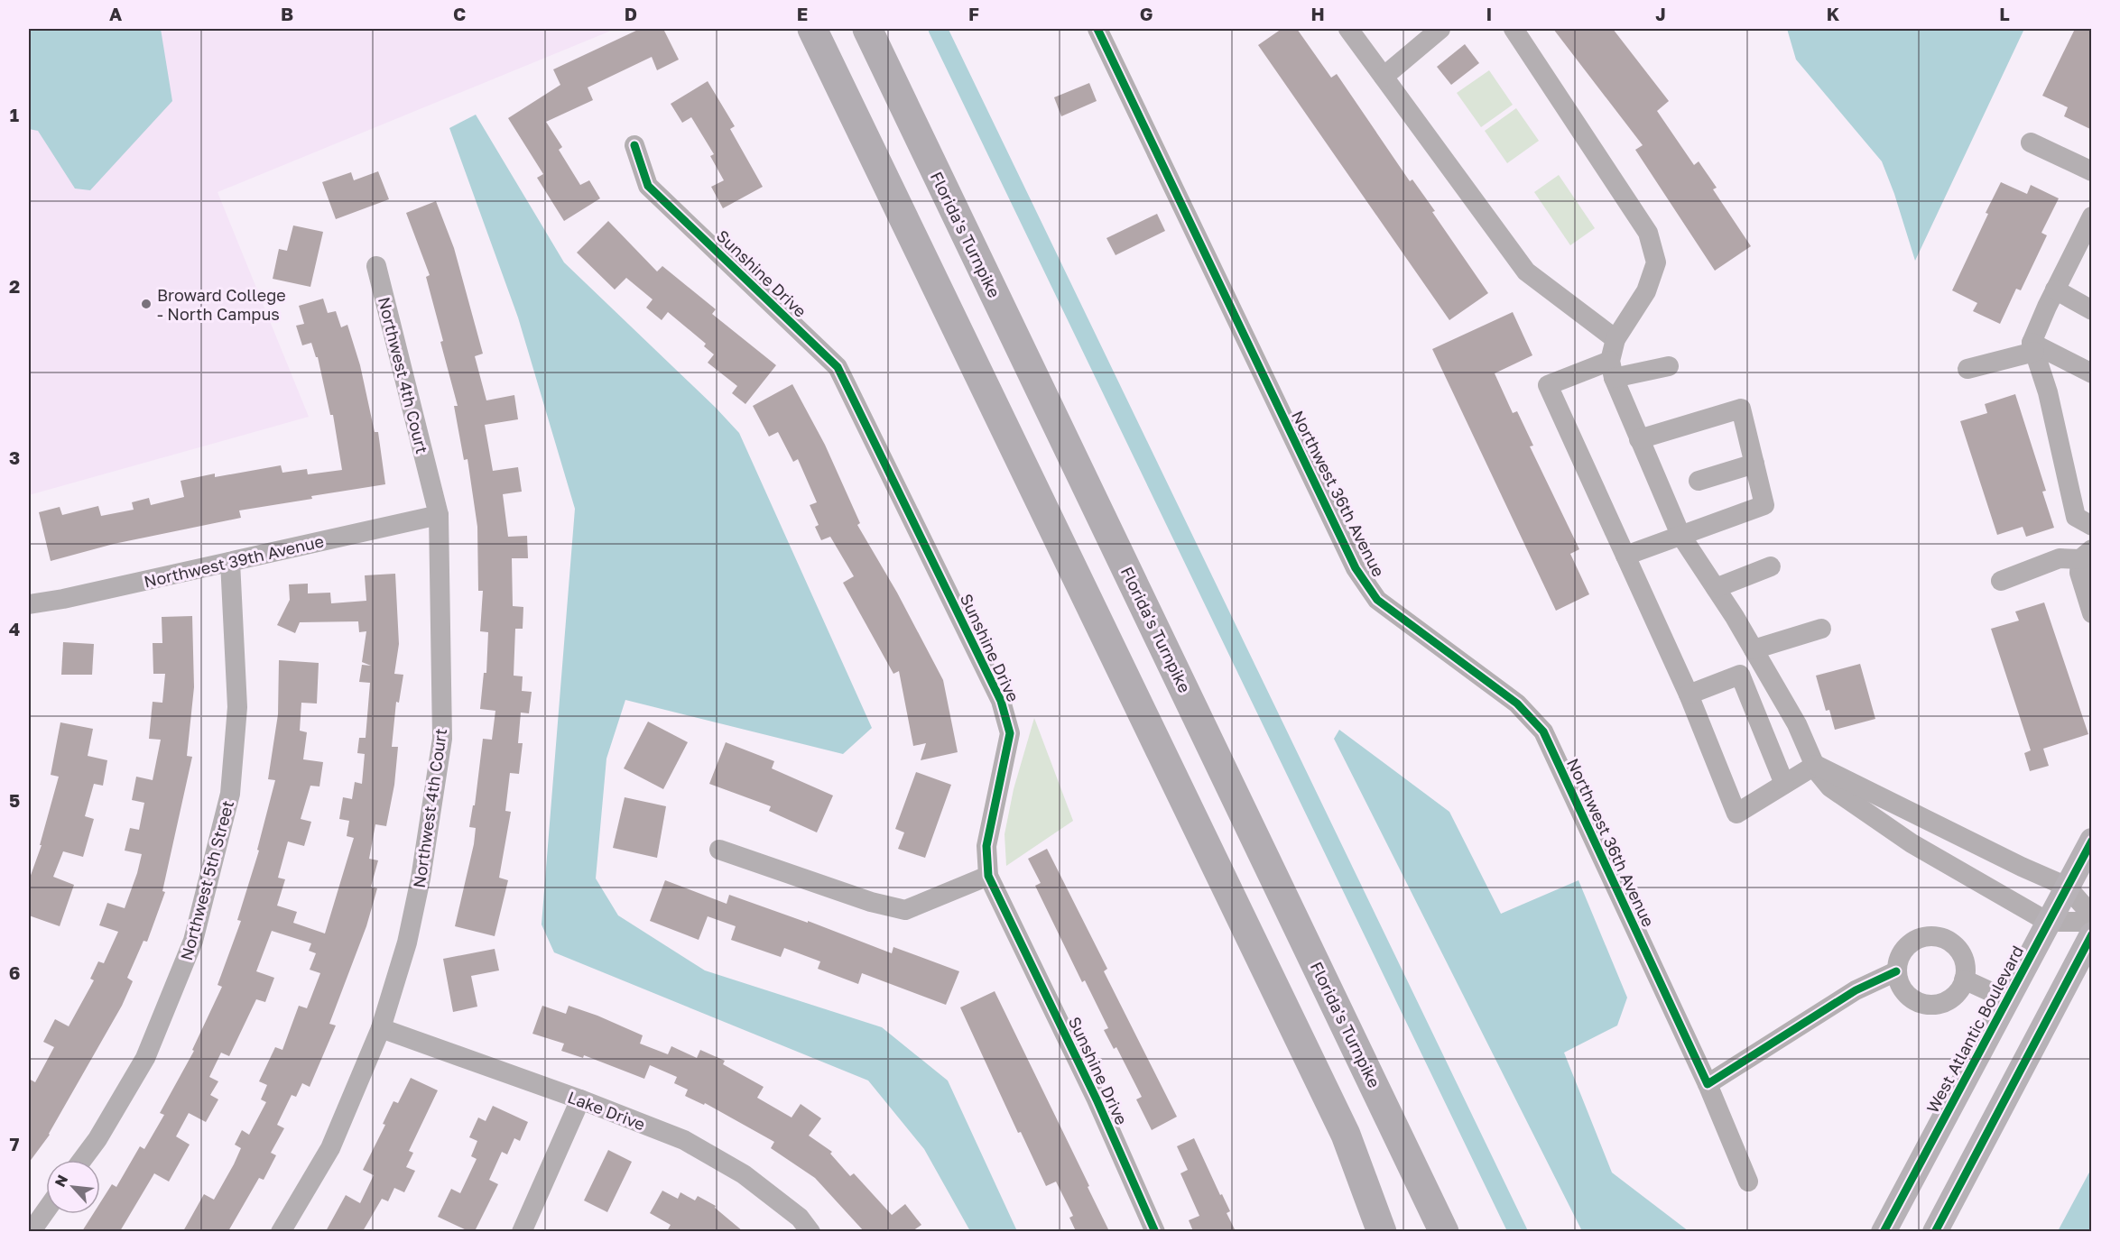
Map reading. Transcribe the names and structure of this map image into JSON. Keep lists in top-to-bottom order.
{
  "streets": {
    "highway": ["Florida's Turnpike"],
    "main road": ["West Atlantic Boulevard"],
    "street": [
      "Sunshine Drive",
      "Northwest 4th Court",
      "Northwest 36th Avenue",
      "Northwest 39th Avenue",
      "Northwest 5th Street",
      "Lake Drive"
    ]
  },
  "crossings": [
    ["Northwest 4th Court", "Northwest 39th Avenue"],
    ["Northwest 4th Court", "Lake Drive"],
    ["Northwest 39th Avenue", "Northwest 5th Street"]
  ],
  "places": ["Broward College - North Campus"],
  "north": "top left",
  "grid": {
    "columns": [
      "A",
      "B",
      "C",
      "D",
      "E",
      "F",
      "G",
      "H",
      "I",
      "J",
      "K",
      "L"
    ],
    "rows": [
      "1",
      "2",
      "3",
      "4",
      "5",
      "6",
      "7"
    ]
  }
}
